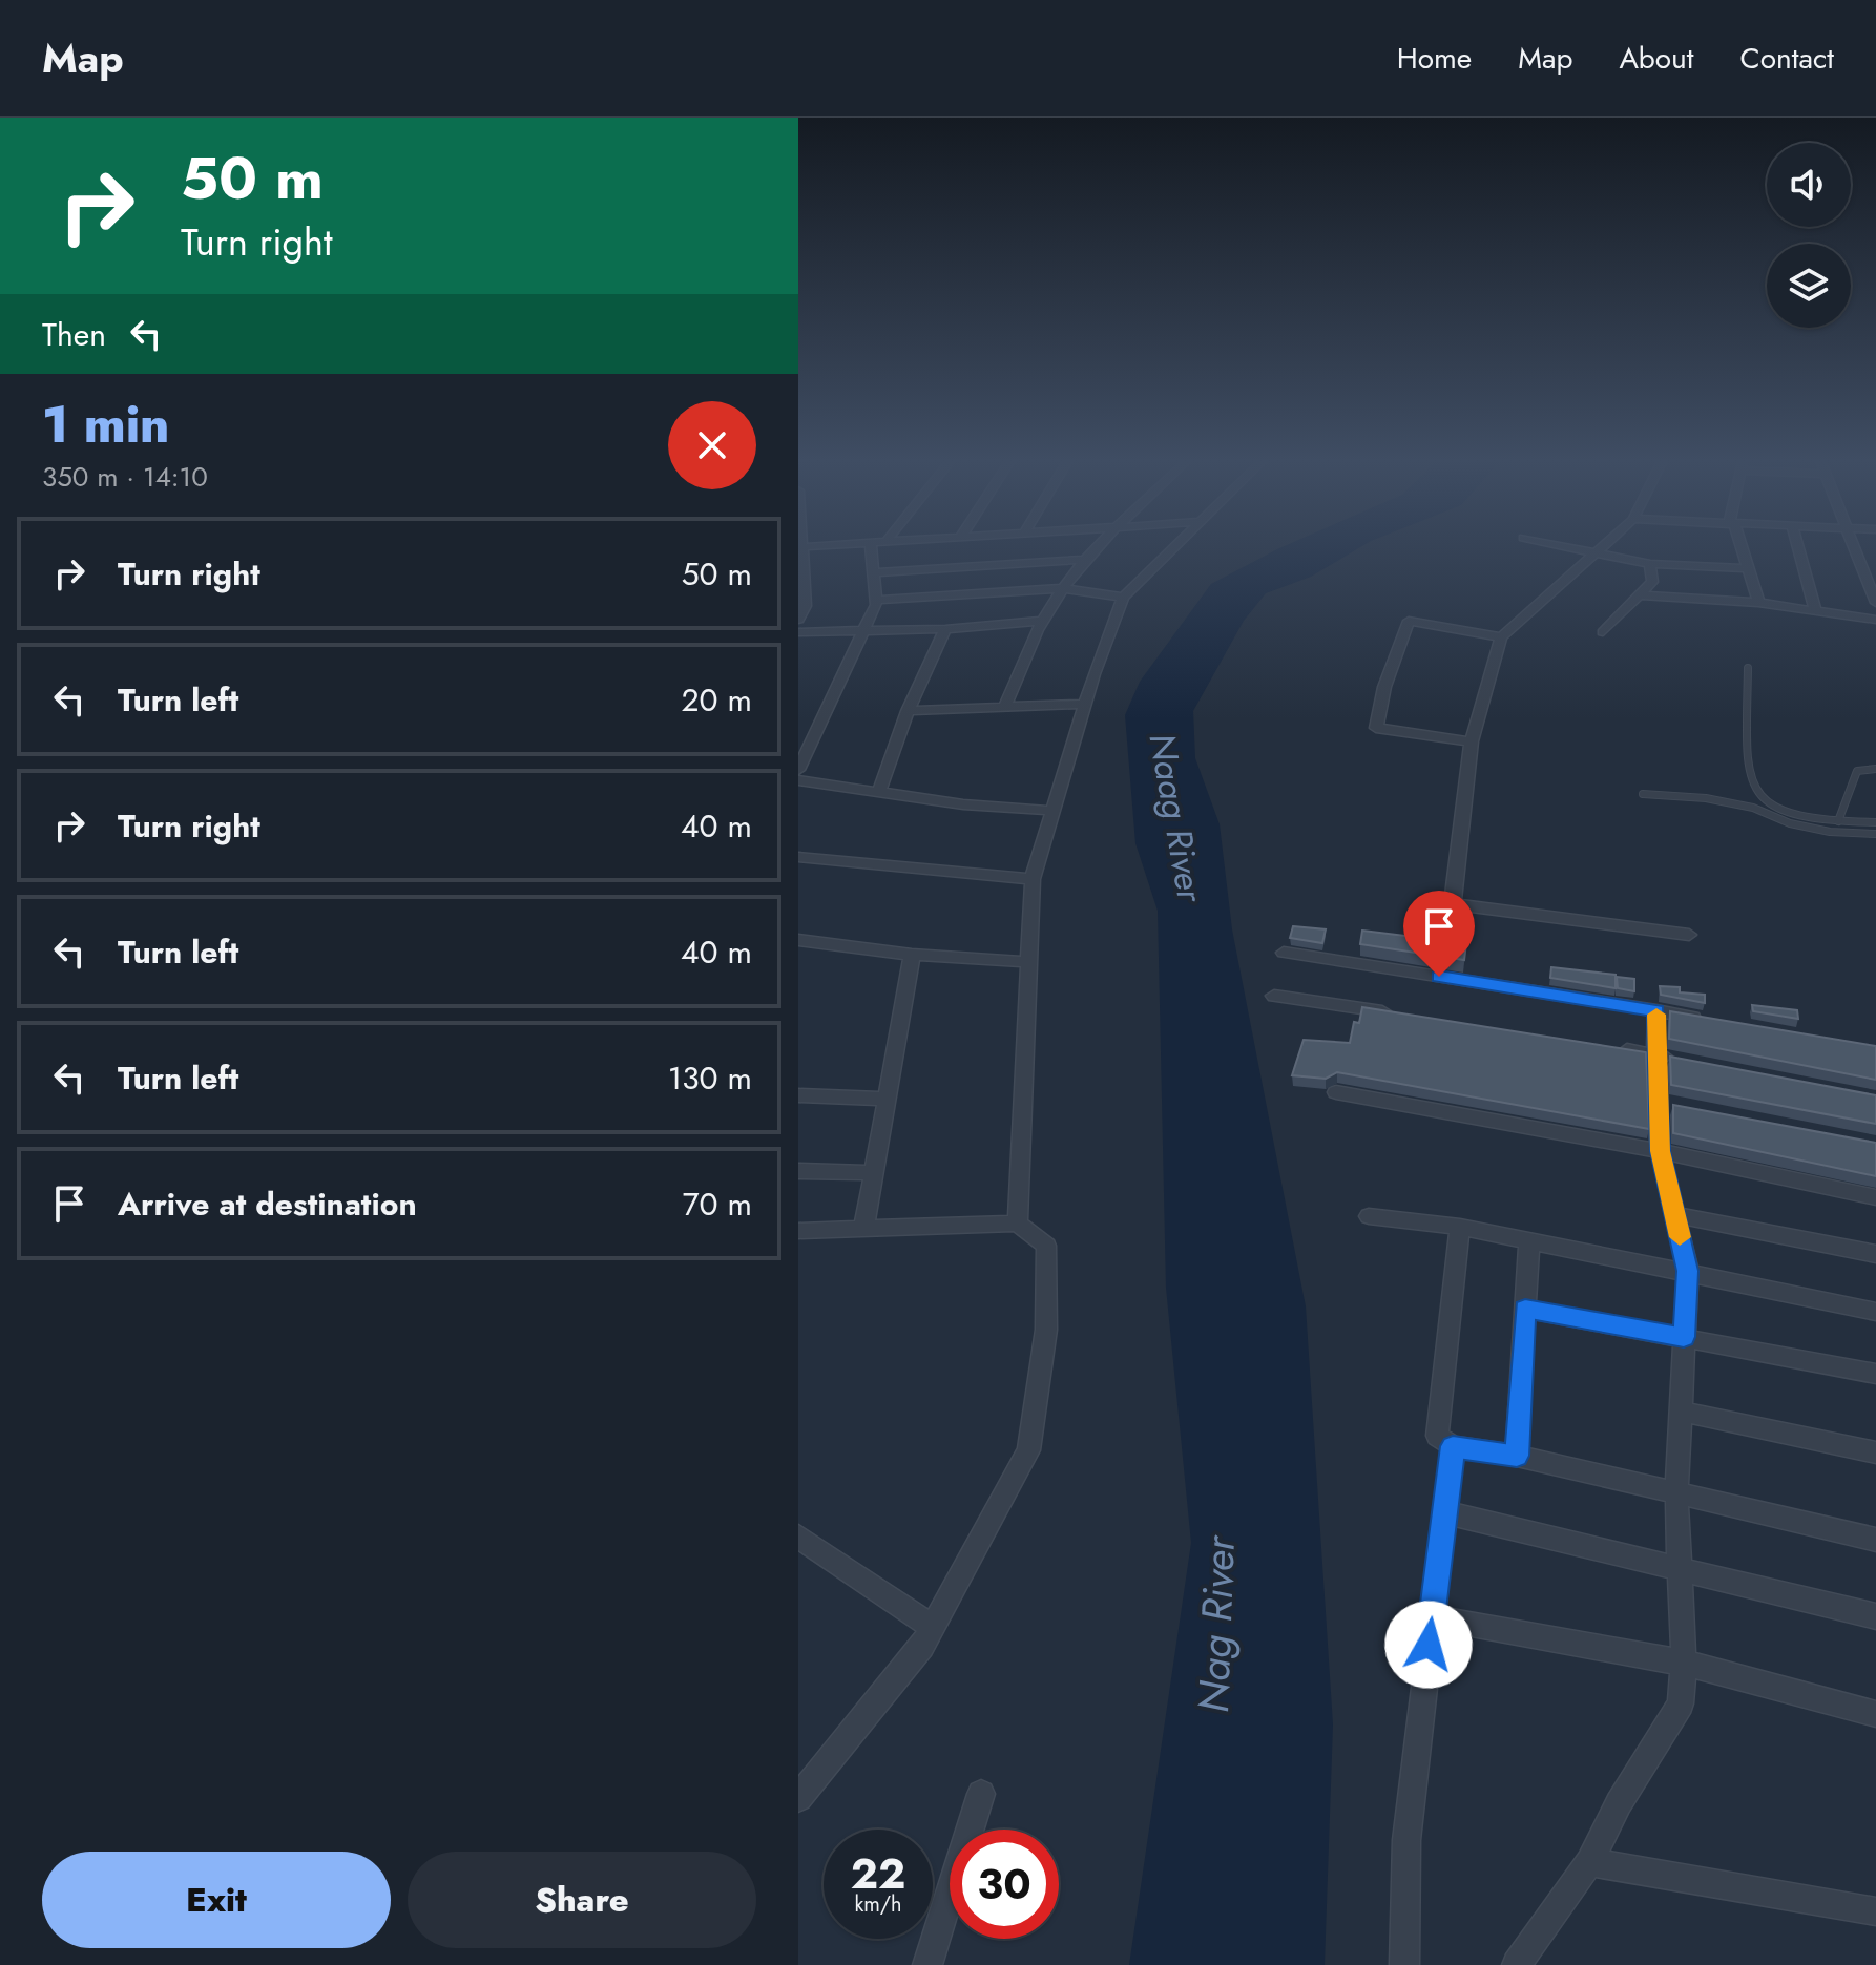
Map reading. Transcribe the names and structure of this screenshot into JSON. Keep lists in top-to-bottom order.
{
  "water": ["Naag River", "Nag River"],
  "page": {
    "header": "Map",
    "nav": [
      "Home",
      "Map",
      "About",
      "Contact"
    ],
    "turn": ["50 m", "Turn right"],
    "then": "Then",
    "heading": ["1 min", "350 m · 14:10"],
    "list": [
      {
        "name": "Turn right",
        "value": "50 m"
      },
      {
        "name": "Turn left",
        "value": "20 m"
      },
      {
        "name": "Turn right",
        "value": "40 m"
      },
      {
        "name": "Turn left",
        "value": "40 m"
      },
      {
        "name": "Turn left",
        "value": "130 m"
      },
      {
        "name": "Arrive at destination",
        "value": "70 m"
      }
    ],
    "speed": "22 km/h",
    "limit": "30",
    "buttons": ["Exit", "Share"]
  }
}
